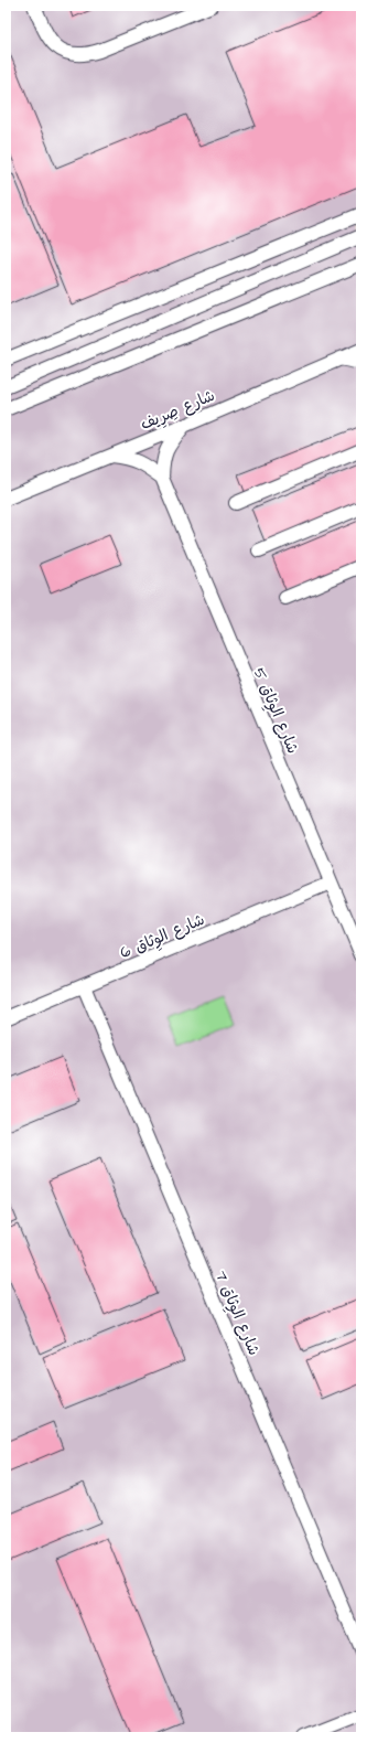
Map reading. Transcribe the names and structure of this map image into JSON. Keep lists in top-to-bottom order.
{
  "streets": {
    "street": [
      "شارع صِرِيف",
      "شارع الوِثاق 5",
      "شارع الوِثاق 6",
      "شارع الوِثاق 7"
    ]
  },
  "crossings": [
    ["شارع صِرِيف", "شارع الوِثاق 5"],
    ["شارع الوِثاق 5", "شارع الوِثاق 6"],
    ["شارع الوِثاق 6", "شارع الوِثاق 7"]
  ]
}
